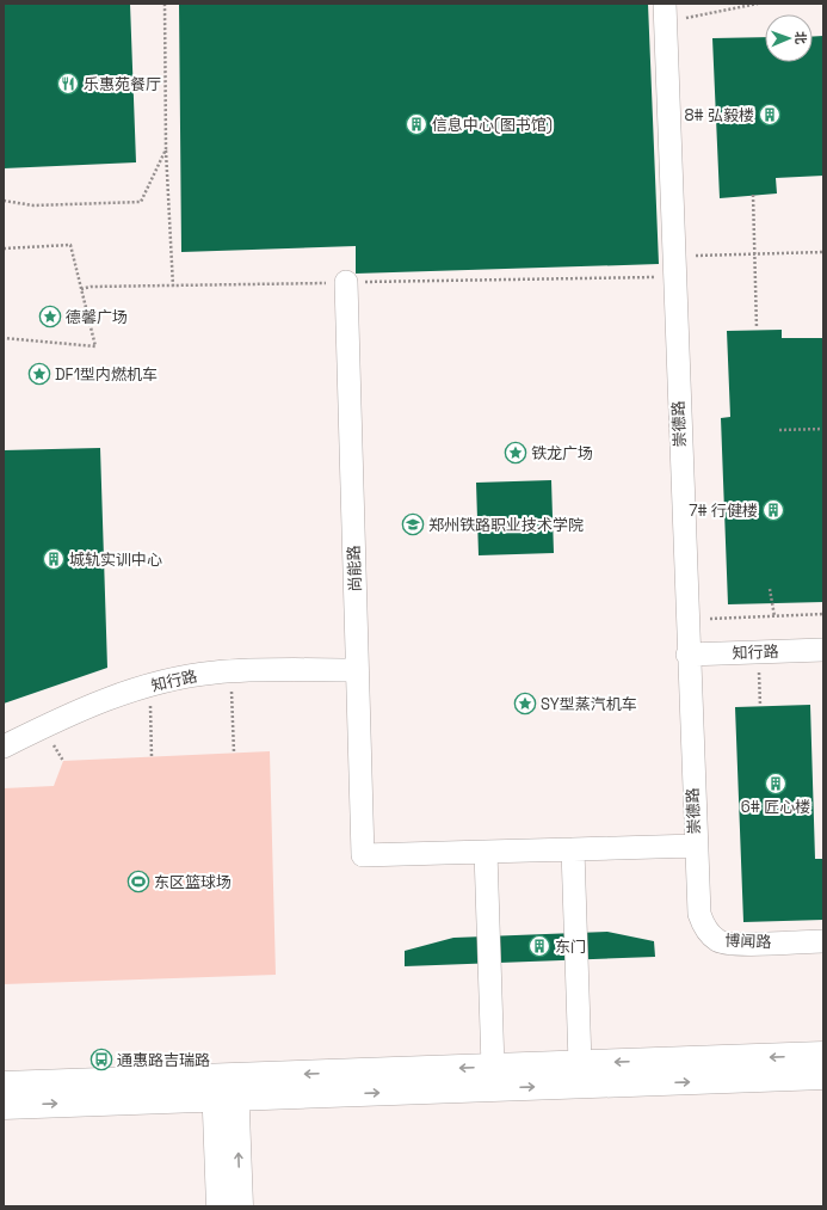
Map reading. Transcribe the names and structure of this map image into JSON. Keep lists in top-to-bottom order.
{
  "streets": {
    "street": [
      "崇德路",
      "尚能路",
      "知行路",
      "博闻路"
    ]
  },
  "crossings": [
    ["崇德路", "知行路"],
    ["崇德路", "博闻路"],
    ["尚能路", "知行路"]
  ],
  "places": {
    "restaurant": ["乐惠苑餐厅"],
    "building": [
      "8# 弘毅楼",
      "信息中心(图书馆)",
      "7# 行健楼",
      "城轨实训中心",
      "6# 匠心楼",
      "东门"
    ],
    "place": [
      "德馨广场",
      "DF1型内燃机车",
      "铁龙广场",
      "SY型蒸汽机车"
    ],
    "school or university": ["郑州铁路职业技术学院"],
    "sports": ["东区篮球场"],
    "bus stop": ["通惠路吉瑞路"]
  },
  "north": "right"
}
